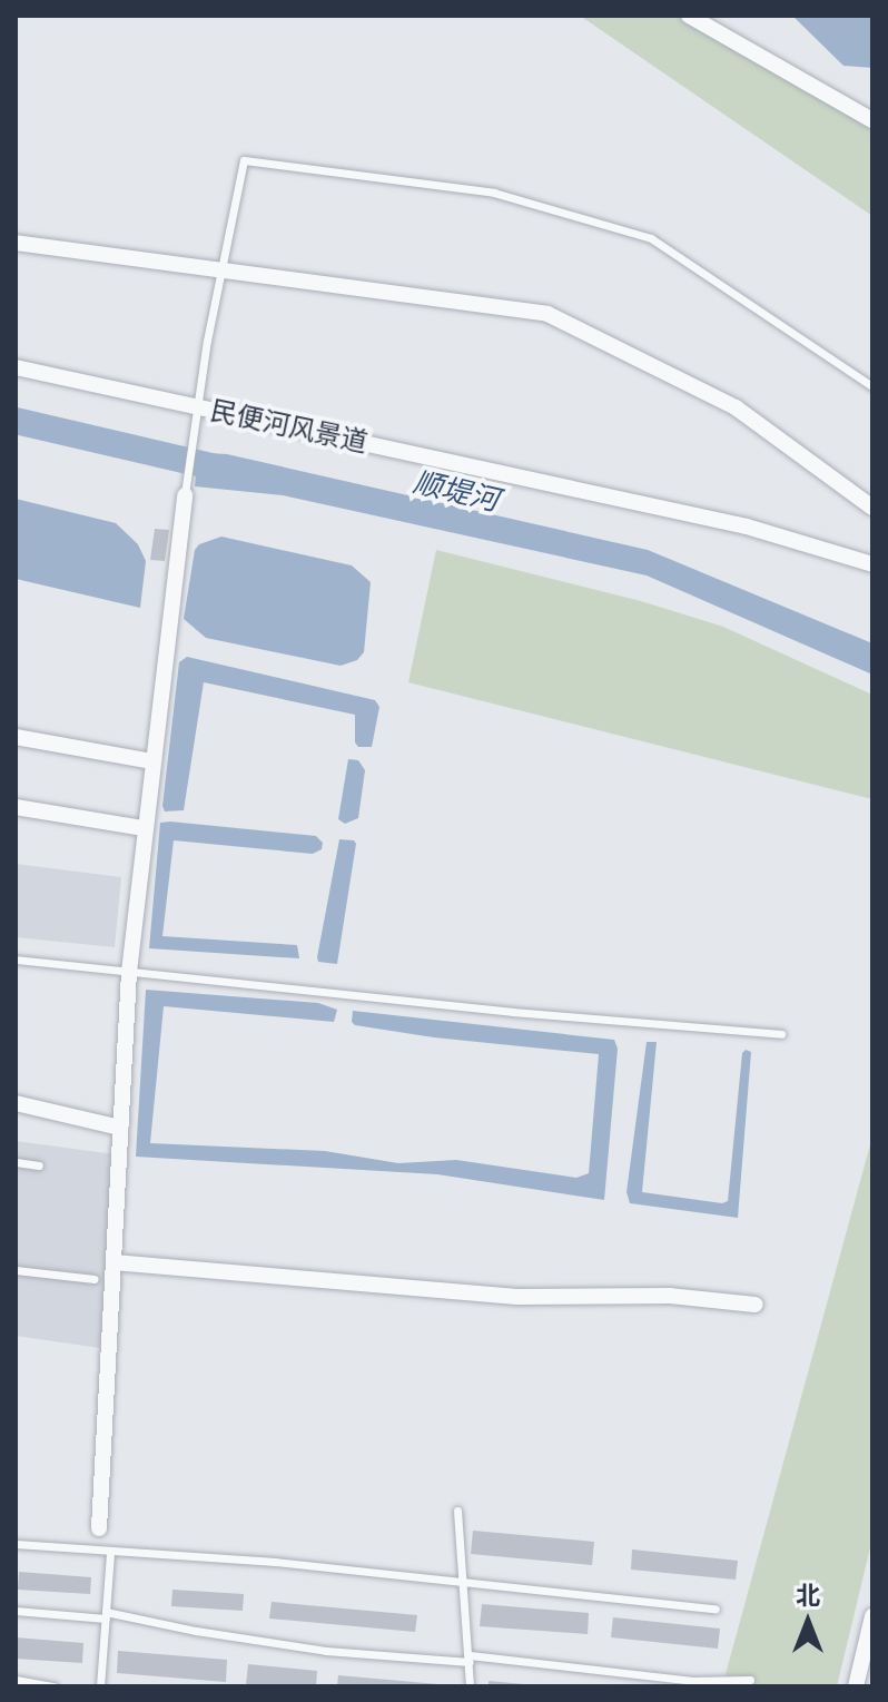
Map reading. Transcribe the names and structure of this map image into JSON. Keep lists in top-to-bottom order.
{
  "streets": {
    "street": ["民便河风景道"]
  },
  "water": ["顺堤河"],
  "north": "top"
}
